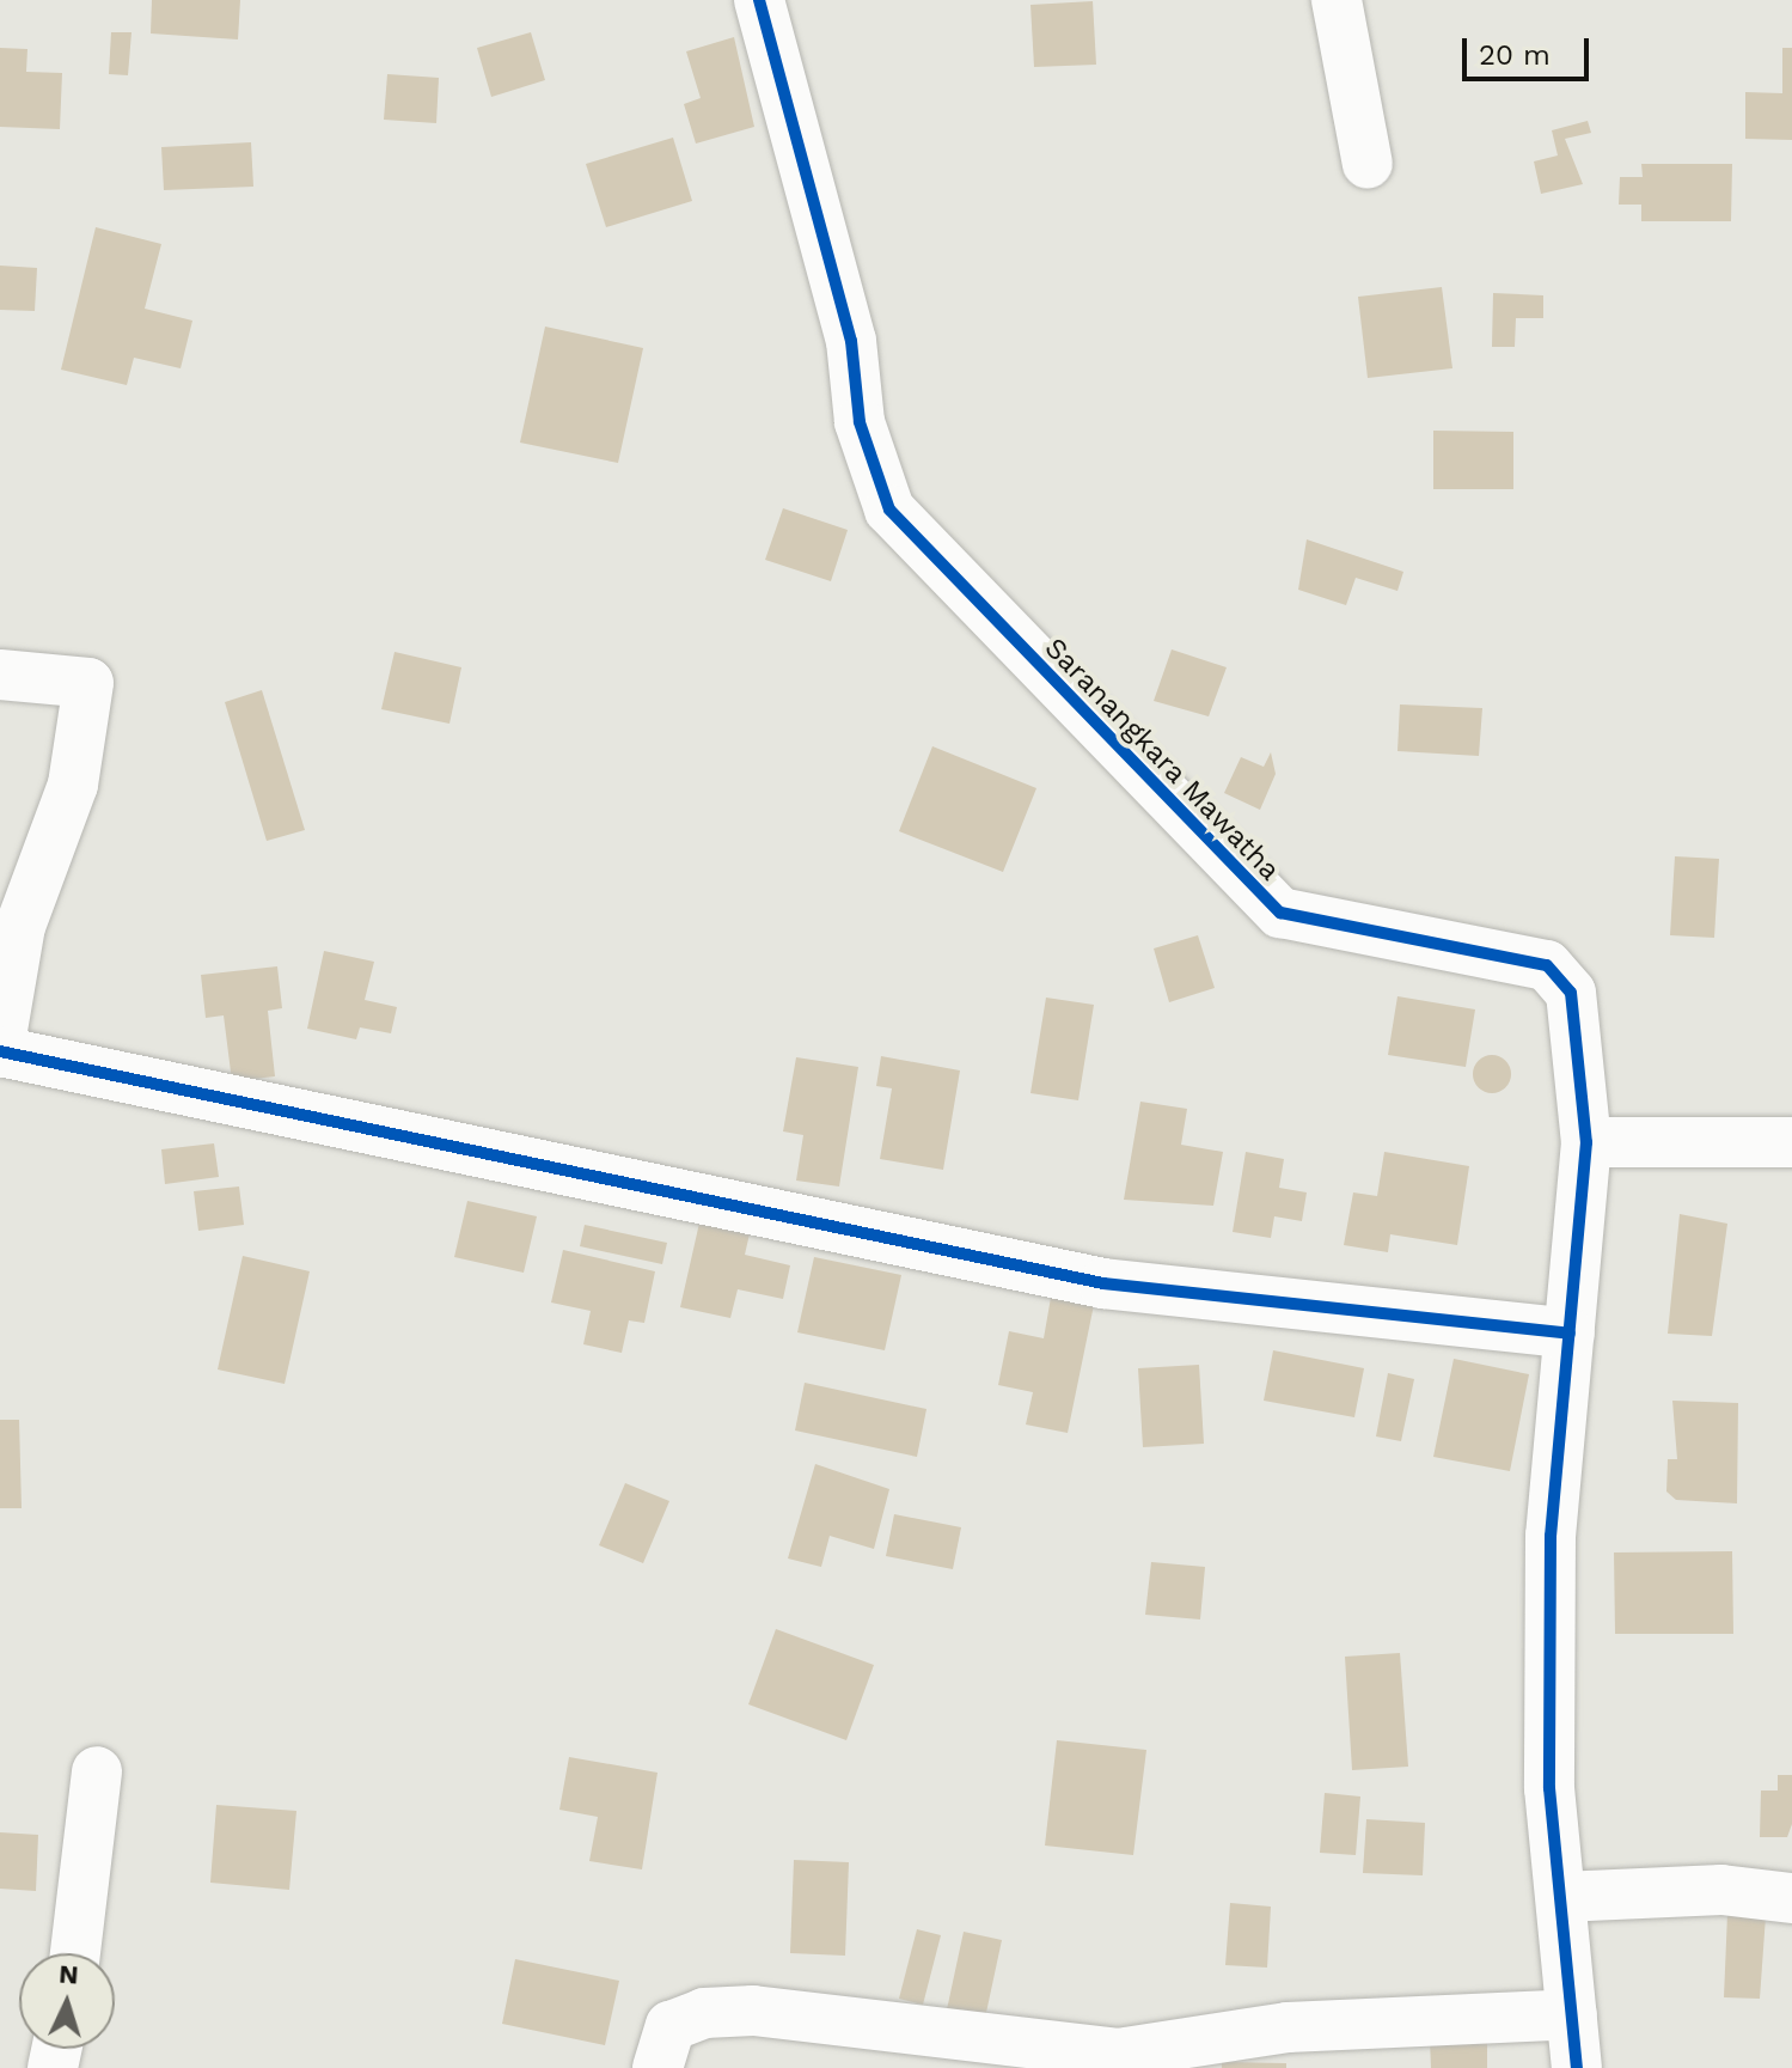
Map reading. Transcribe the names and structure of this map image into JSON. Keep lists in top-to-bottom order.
{
  "streets": {
    "street": ["Saranangkara Mawatha"]
  },
  "scale_bar": "20 m",
  "north": "top"
}
